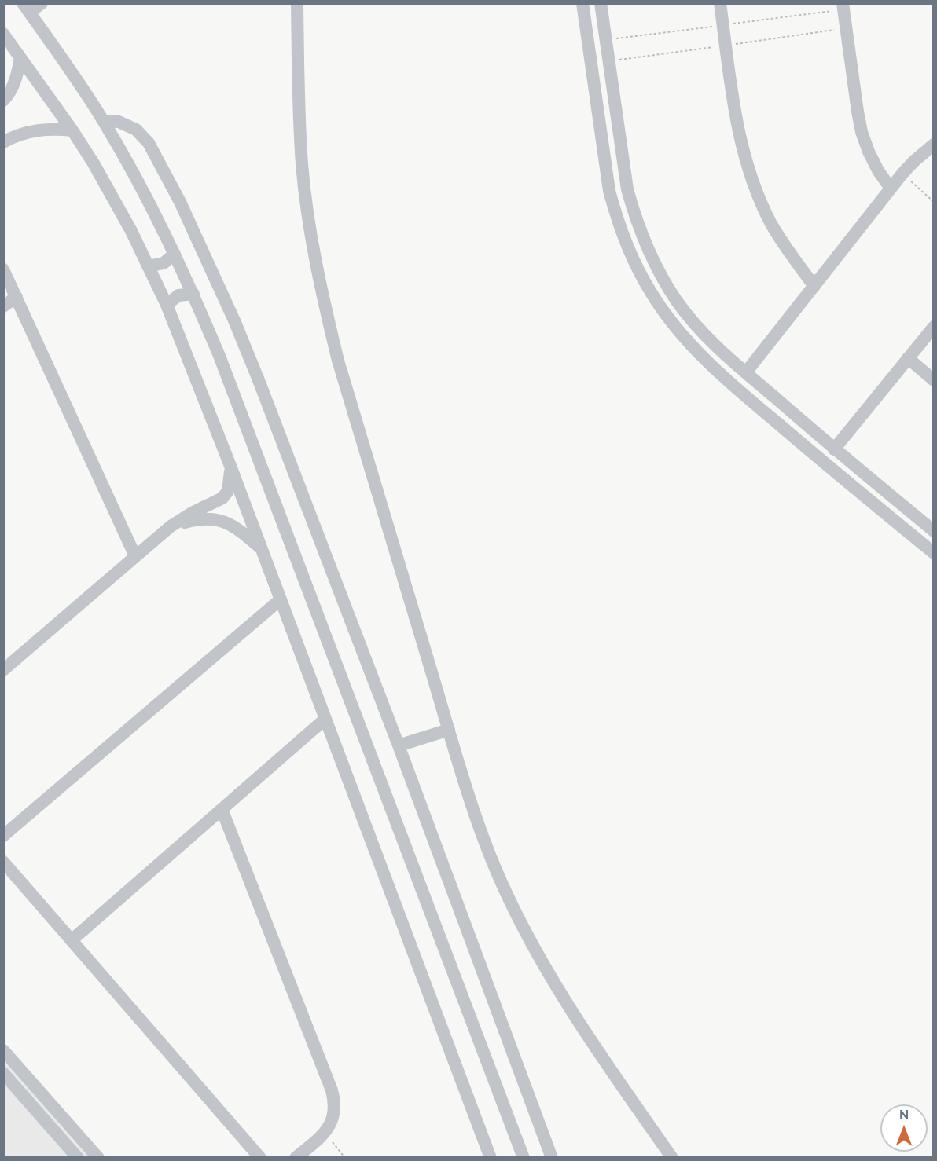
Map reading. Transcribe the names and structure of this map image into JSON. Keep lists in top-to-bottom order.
{
  "north": "top"
}
